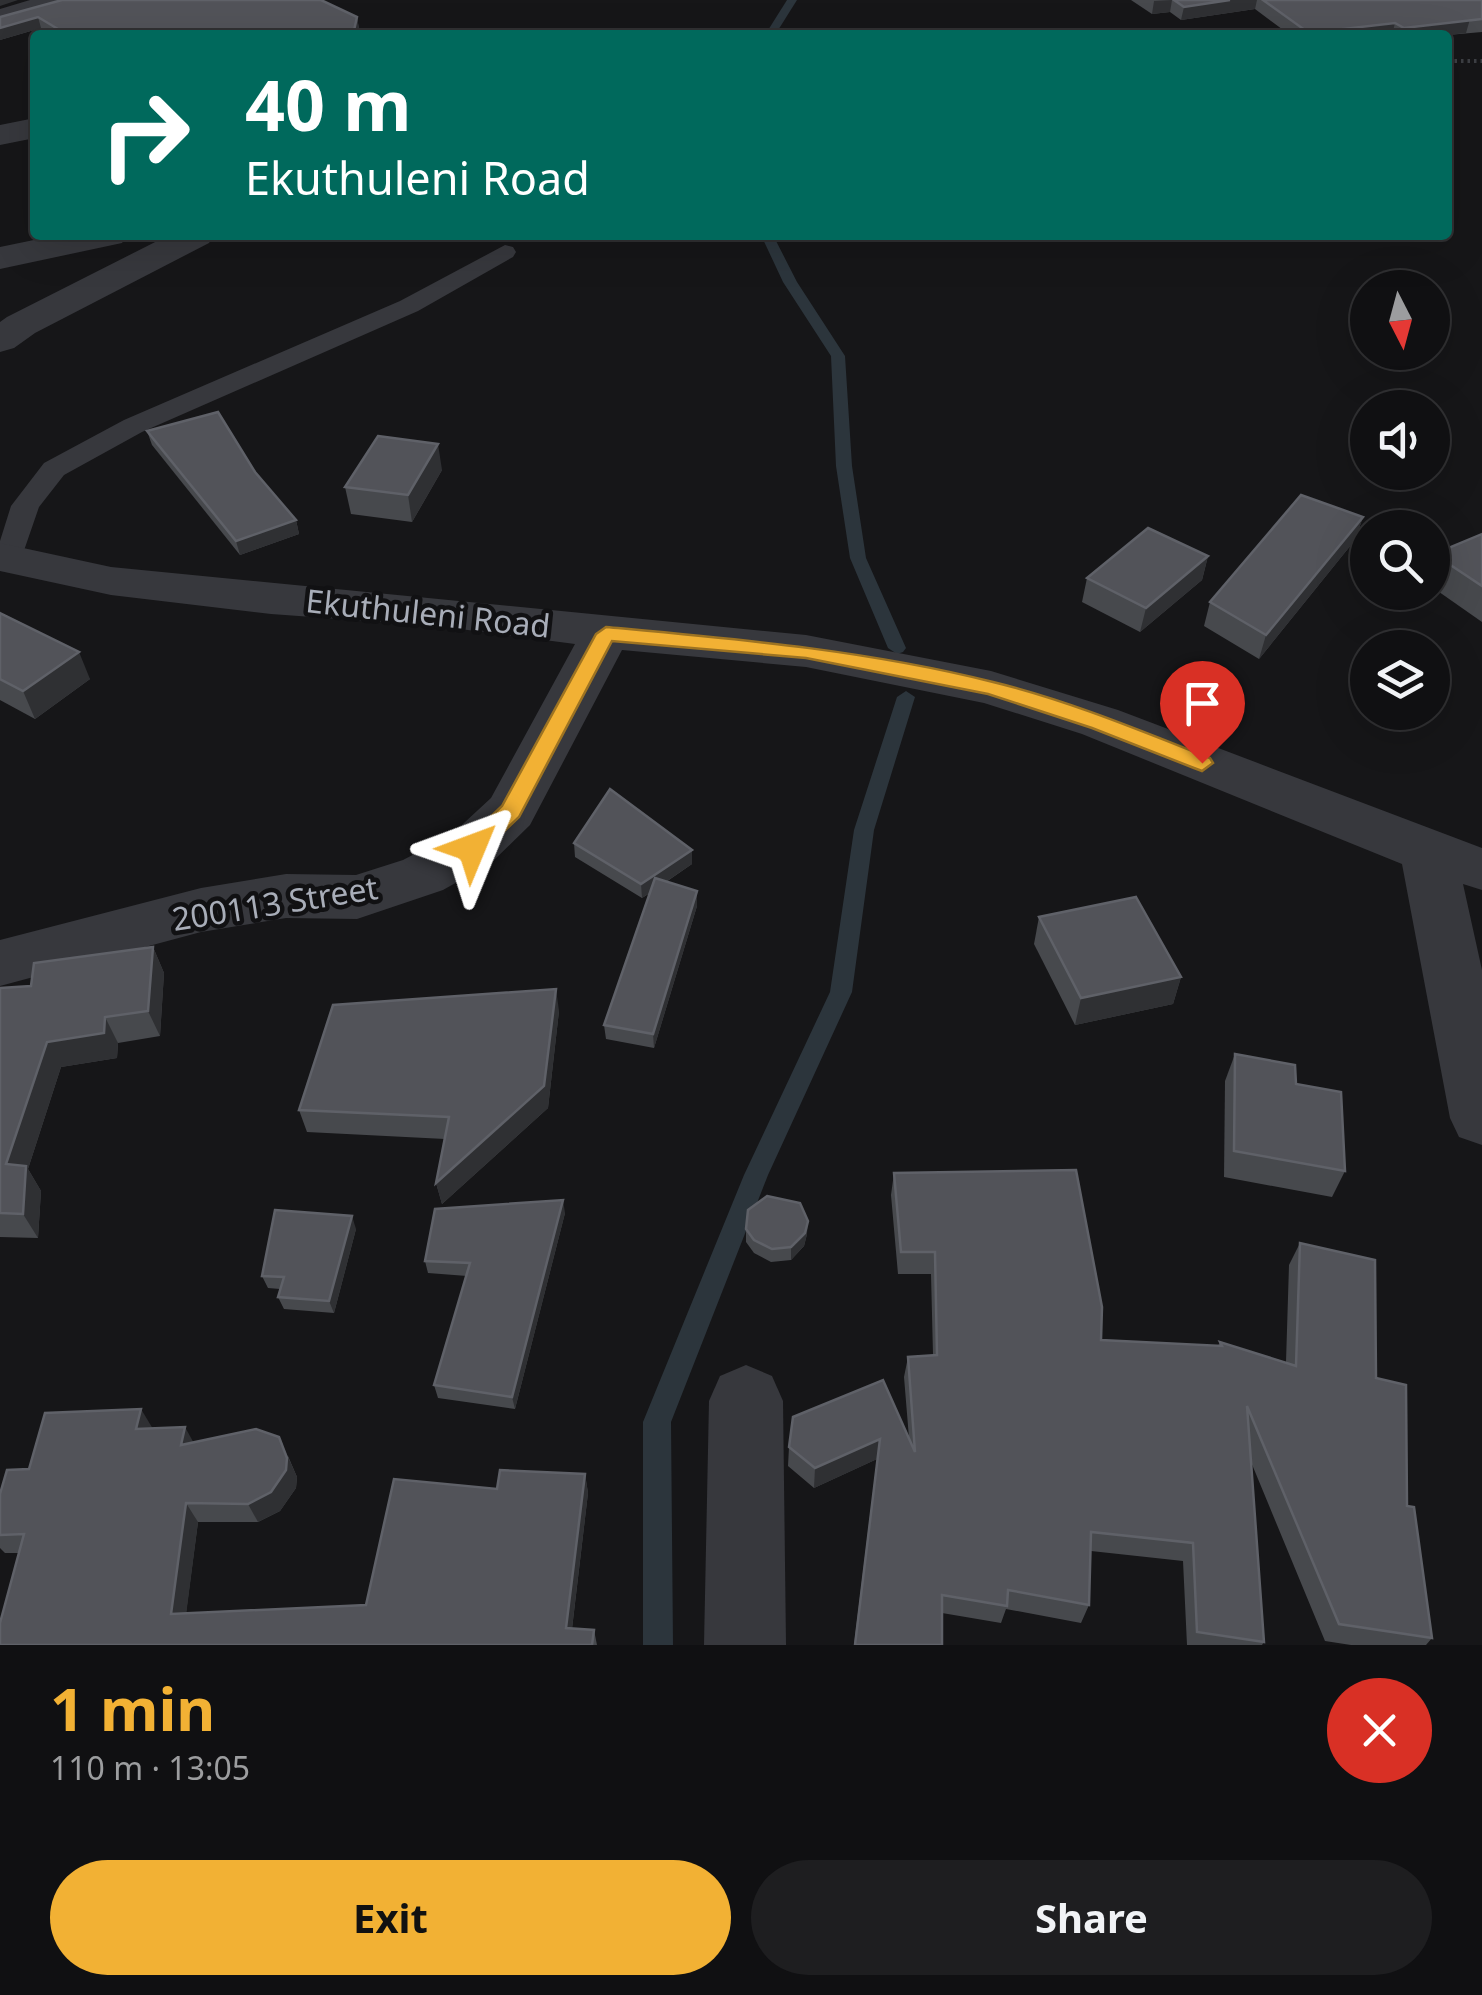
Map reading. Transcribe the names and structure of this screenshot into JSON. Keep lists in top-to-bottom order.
{
  "streets": {
    "street": ["Ekuthuleni Road", "200113 Street"]
  },
  "crossings": [
    ["Ekuthuleni Road", "200113 Street"]
  ],
  "north": "bottom",
  "page": {
    "turn": ["40 m", "Ekuthuleni Road"],
    "heading": ["1 min", "110 m · 13:05"],
    "buttons": ["Exit", "Share"]
  }
}
